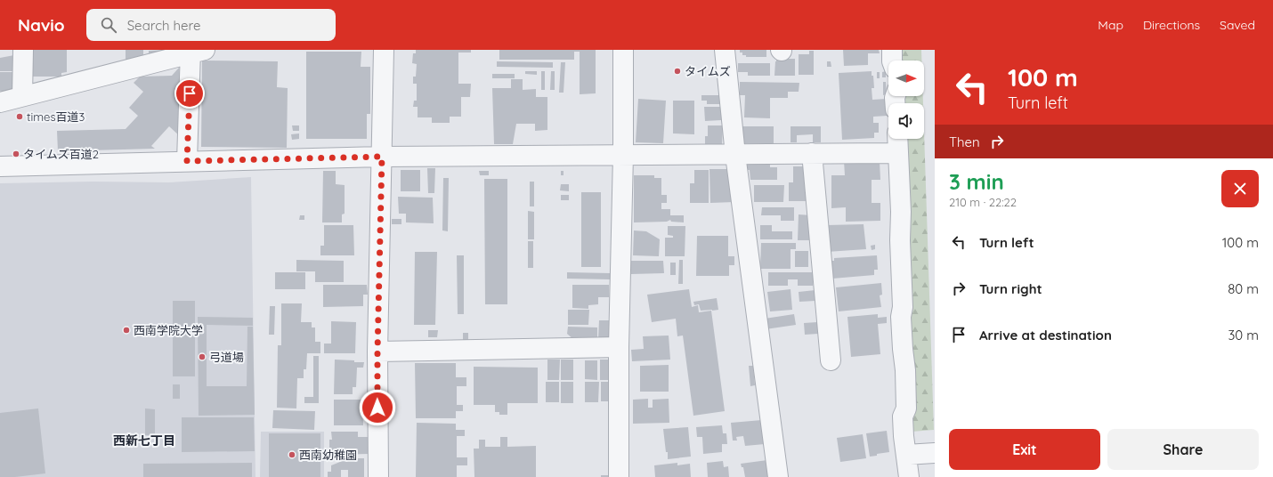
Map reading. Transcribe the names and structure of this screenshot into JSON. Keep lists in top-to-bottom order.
{
  "districts": ["西新七丁目"],
  "places": [
    "タイムズ",
    "times百道3",
    "タイムズ百道2",
    "西南学院大学",
    "弓道場",
    "西南幼稚園"
  ],
  "north": "right",
  "page": {
    "header": "Navio",
    "search": "Search here",
    "nav": ["Map", "Directions", "Saved"],
    "turn": ["100 m", "Turn left"],
    "then": "Then",
    "heading": ["3 min", "210 m · 22:22"],
    "list": [
      {
        "name": "Turn left",
        "value": "100 m"
      },
      {
        "name": "Turn right",
        "value": "80 m"
      },
      {
        "name": "Arrive at destination",
        "value": "30 m"
      }
    ],
    "buttons": ["Exit", "Share"]
  }
}
